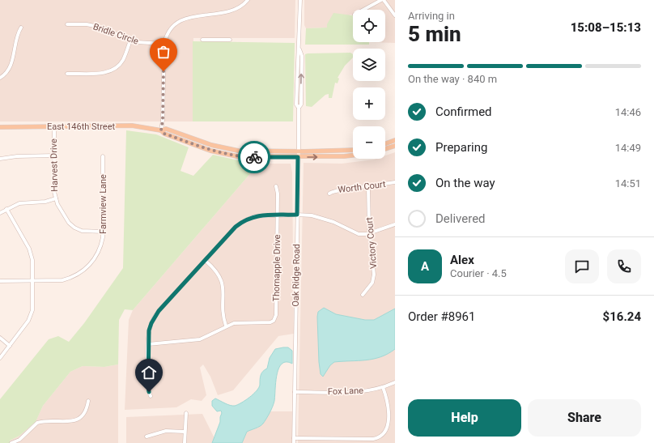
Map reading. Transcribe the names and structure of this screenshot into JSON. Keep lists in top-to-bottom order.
{
  "streets": {
    "main road": ["East 146th Street"],
    "street": [
      "Bridle Circle",
      "Harvest Drive",
      "Worth Court",
      "Farmview Lane",
      "Victory Court",
      "Thornapple Drive",
      "Oak Ridge Road",
      "Fox Lane"
    ]
  },
  "crossings": [
    ["East 146th Street", "Harvest Drive"],
    ["East 146th Street", "Oak Ridge Road"],
    ["Harvest Drive", "Farmview Lane"],
    ["Worth Court", "Victory Court"],
    ["Oak Ridge Road", "Fox Lane"]
  ],
  "page": {
    "heading": ["5 min", "Arriving in", "15:08–15:13"],
    "panel": [
      "Alex",
      "Courier · 4.5",
      "Order #8961",
      "$16.24"
    ],
    "map_buttons": ["+", "−"],
    "bar": "On the way · 840 m",
    "list": [
      ["Confirmed", "14:46"],
      ["Preparing", "14:49"],
      ["On the way", "14:51"],
      "Delivered"
    ],
    "round": "A",
    "buttons": ["Help", "Share"]
  }
}
